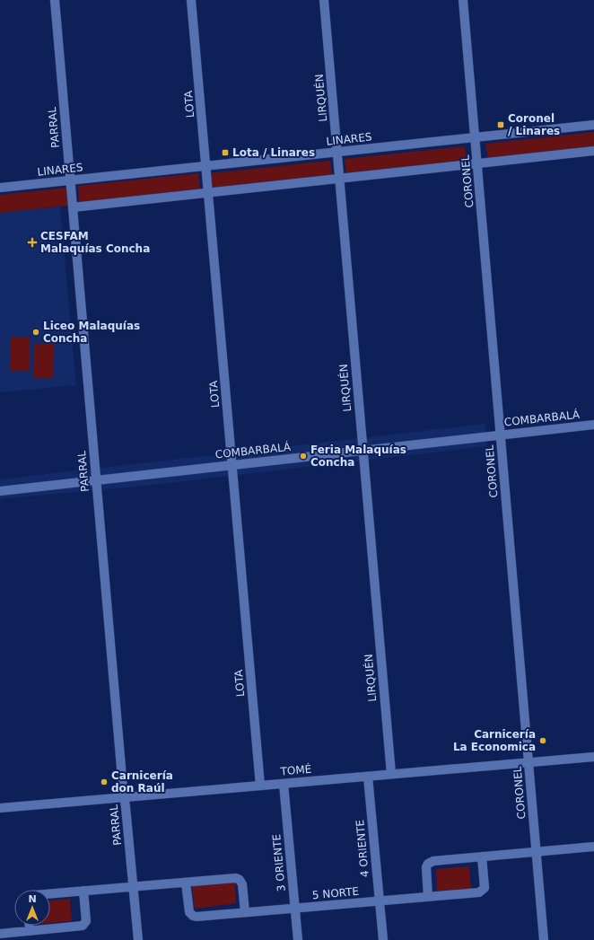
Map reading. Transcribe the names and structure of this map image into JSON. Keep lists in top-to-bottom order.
{
  "streets": {
    "street": [
      "LIRQUÉN",
      "LOTA",
      "PARRAL",
      "LINARES",
      "CORONEL",
      "COMBARBALÁ",
      "TOMÉ",
      "4 ORIENTE",
      "3 ORIENTE",
      "5 NORTE"
    ]
  },
  "crossings": [
    ["LIRQUÉN", "LINARES"],
    ["LIRQUÉN", "COMBARBALÁ"],
    ["LIRQUÉN", "TOMÉ"],
    ["LOTA", "LINARES"],
    ["LOTA", "COMBARBALÁ"],
    ["LOTA", "TOMÉ"],
    ["PARRAL", "LINARES"],
    ["PARRAL", "COMBARBALÁ"],
    ["PARRAL", "TOMÉ"],
    ["LINARES", "CORONEL"],
    ["CORONEL", "COMBARBALÁ"],
    ["CORONEL", "TOMÉ"],
    ["TOMÉ", "4 ORIENTE"],
    ["TOMÉ", "3 ORIENTE"],
    ["4 ORIENTE", "5 NORTE"],
    ["3 ORIENTE", "5 NORTE"]
  ],
  "places": {
    "transit": ["Coronel / Linares", "Lota / Linares"],
    "health": ["CESFAM Malaquías Concha"],
    "other": [
      "Liceo Malaquías Concha",
      "Feria Malaquías Concha",
      "Carnicería La Economica",
      "Carnicería don Raúl"
    ]
  },
  "north": "top"
}
